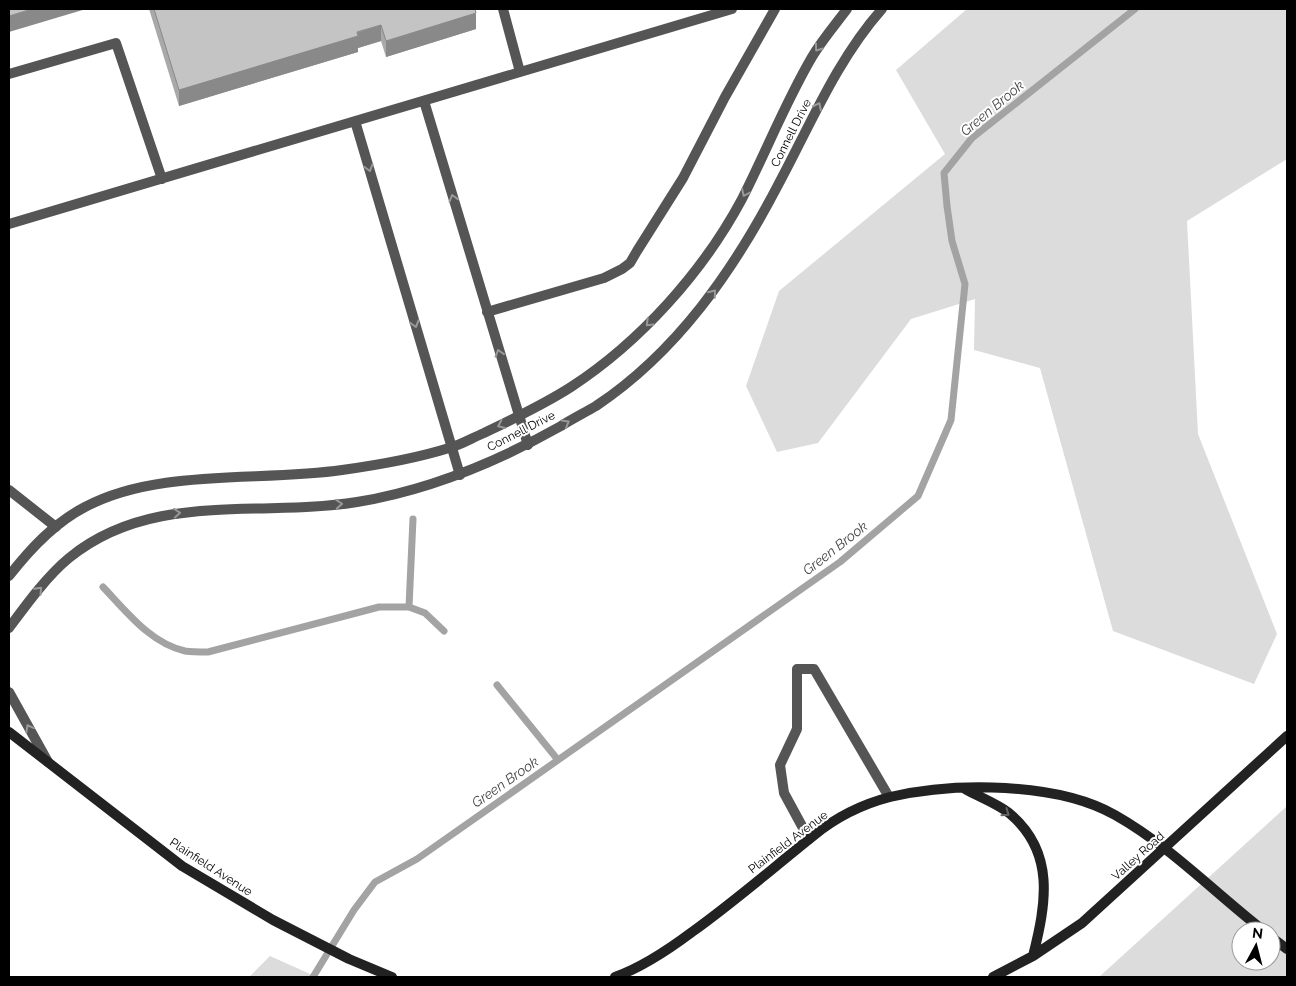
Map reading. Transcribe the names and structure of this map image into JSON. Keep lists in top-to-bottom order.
{
  "streets": {
    "main road": ["Plainfield Avenue", "Valley Road"],
    "street": ["Connell Drive"]
  },
  "crossings": [
    ["Plainfield Avenue", "Valley Road"]
  ],
  "water": ["Green Brook"],
  "north": "top"
}
